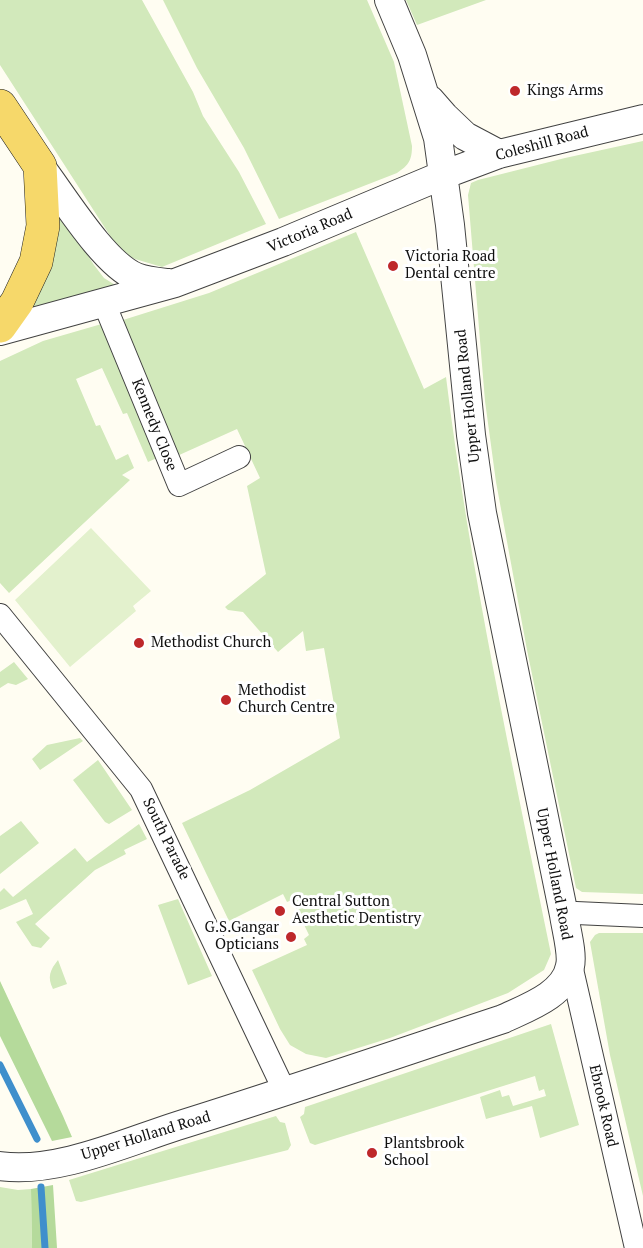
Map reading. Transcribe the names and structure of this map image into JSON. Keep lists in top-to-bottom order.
{
  "streets": {
    "main road": ["Victoria Road"],
    "street": [
      "Coleshill Road",
      "Upper Holland Road",
      "Kennedy Close",
      "South Parade",
      "Ebrook Road"
    ]
  },
  "crossings": [
    ["Coleshill Road", "Victoria Road"],
    ["Coleshill Road", "Upper Holland Road"],
    ["Victoria Road", "Upper Holland Road"],
    ["Victoria Road", "Kennedy Close"],
    ["Upper Holland Road", "South Parade"],
    ["Upper Holland Road", "Ebrook Road"]
  ],
  "places": [
    "Kings Arms",
    "Victoria Road Dental centre",
    "Methodist Church",
    "Methodist Church Centre",
    "Central Sutton Aesthetic Dentistry",
    "G.S.Gangar Opticians",
    "Plantsbrook School"
  ]
}
